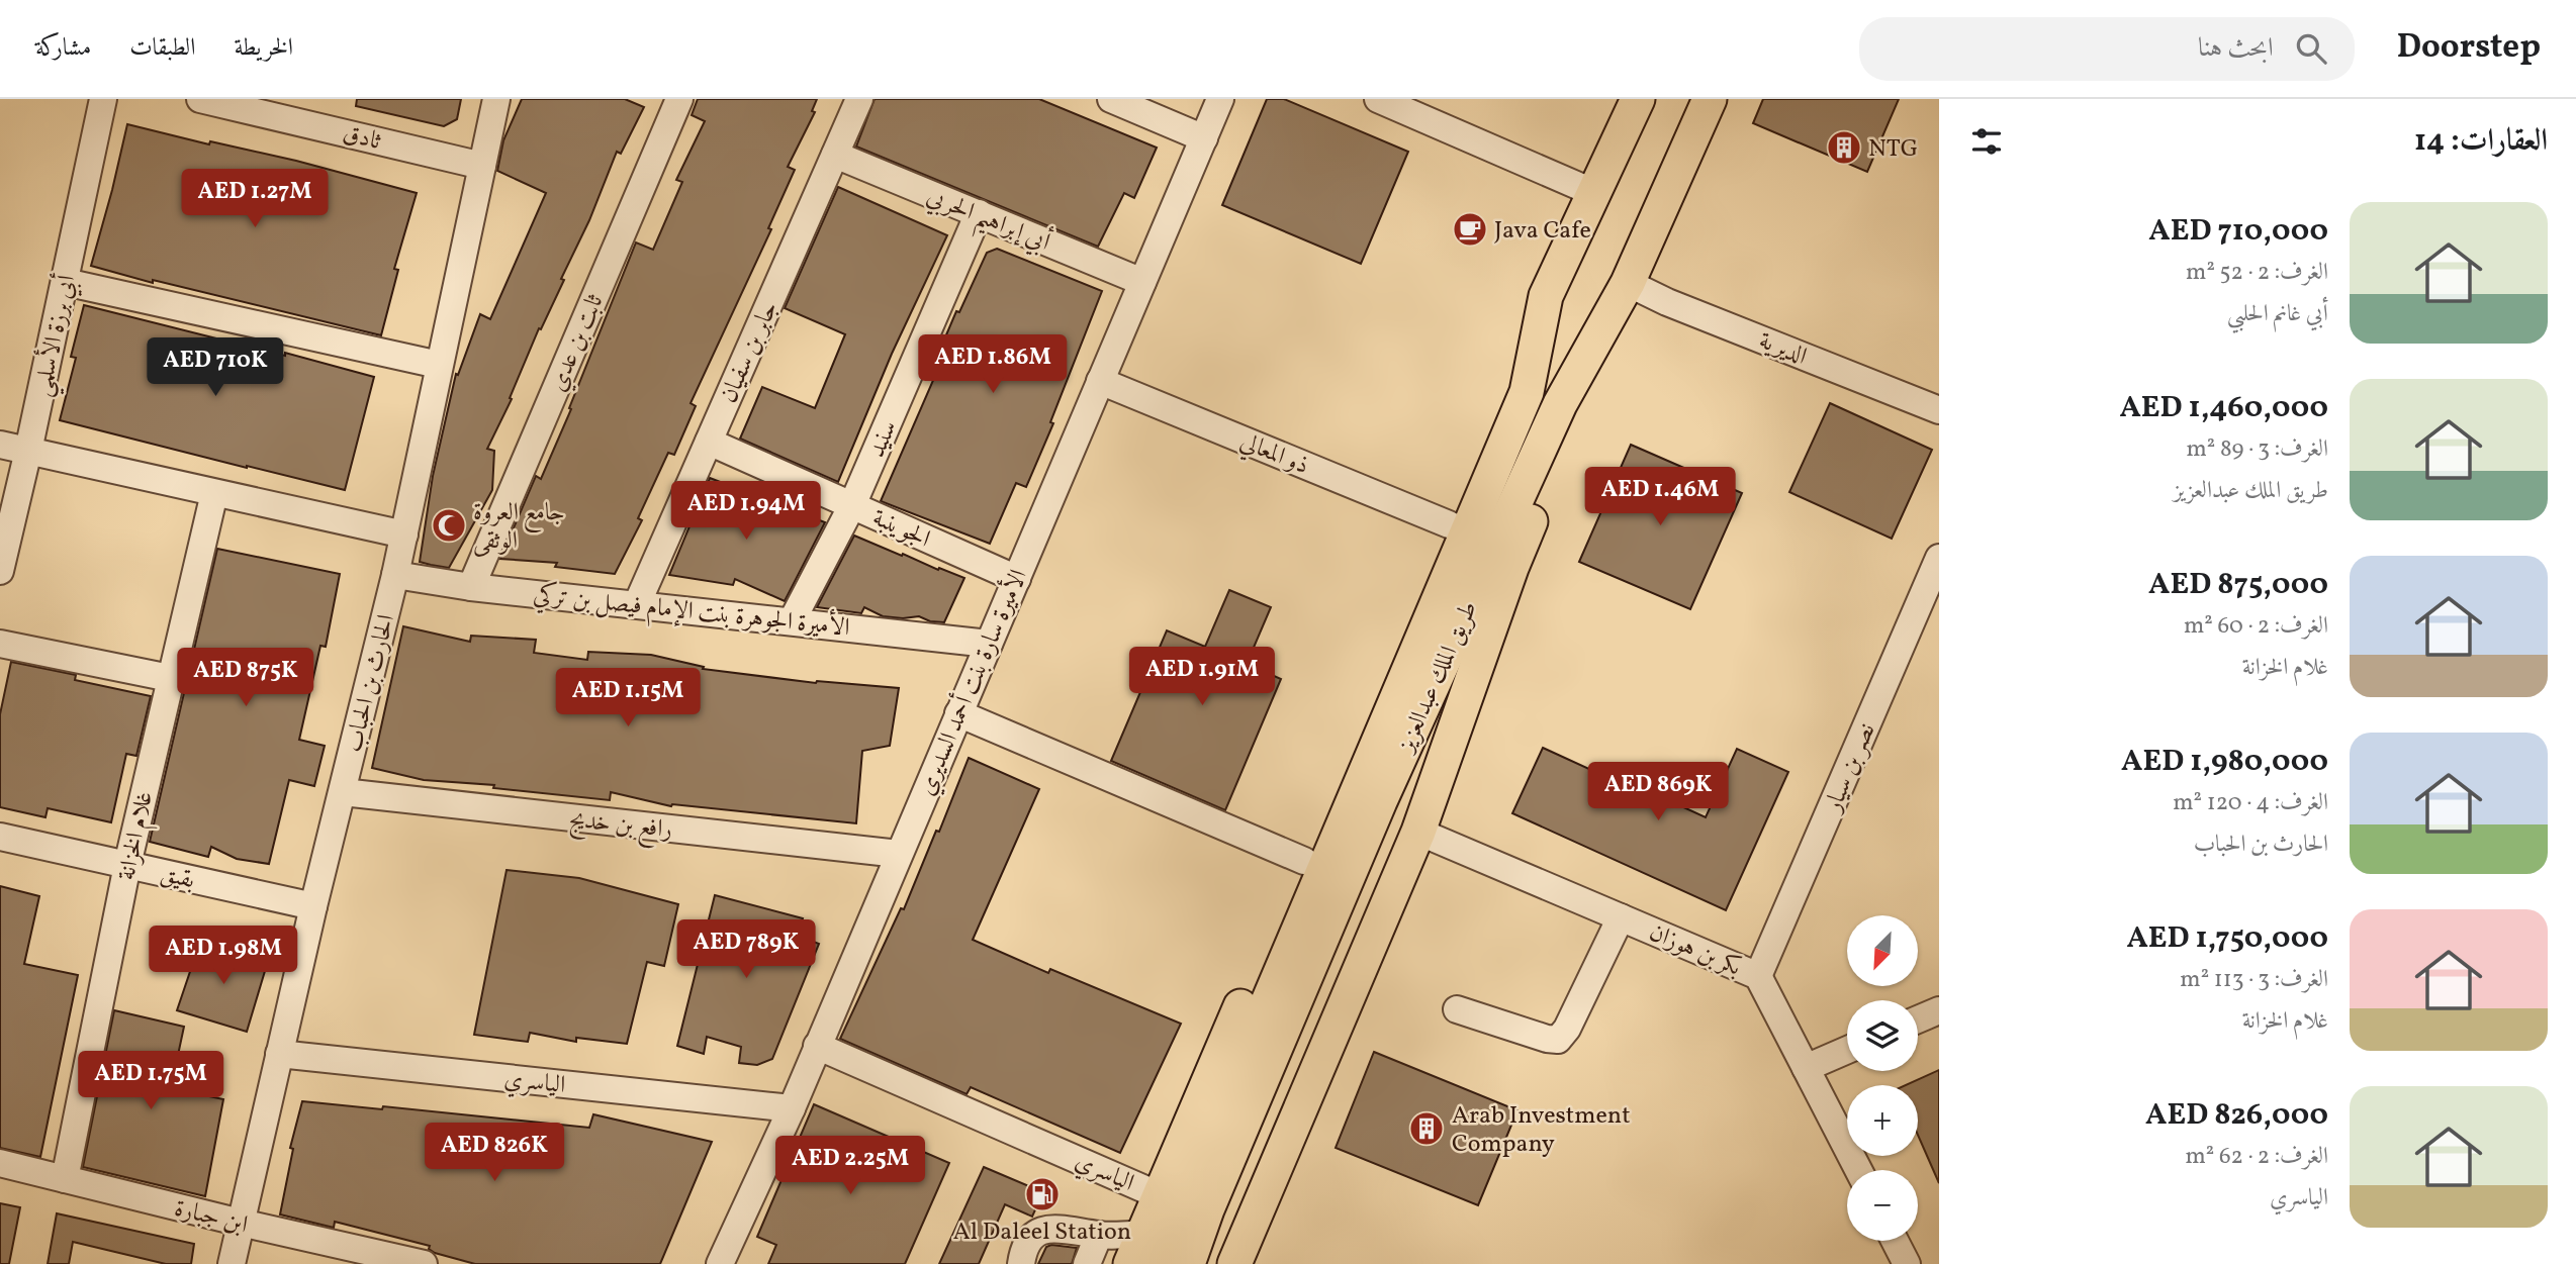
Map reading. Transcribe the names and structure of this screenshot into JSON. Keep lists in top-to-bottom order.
{
  "streets": {
    "main road": ["طريق الملك عبدالعزيز"],
    "street": [
      "ثادق",
      "أبي إبراهيم الحربي",
      "أبي برزة الأسلمي",
      "ثابت بن عدي",
      "الديرية",
      "جابر بن سفيان",
      "سنيد",
      "ذو المعالي",
      "الجوينبة",
      "الأميرة الجوهرة بنت الإمام فيصل بن تركي",
      "الأميرة سارة بنت أحمد السديري",
      "الحارث بن الحباب",
      "نصر بن سيار",
      "رافع بن خديج",
      "غلام الخزانة",
      "بقيق",
      "بكر بن هوزان",
      "الياسري",
      "ابن جبارة"
    ]
  },
  "crossings": [
    ["ثادق", "الحارث بن الحباب"],
    ["أبي إبراهيم الحربي", "جابر بن سفيان"],
    ["أبي إبراهيم الحربي", "سنيد"],
    ["أبي إبراهيم الحربي", "الأميرة سارة بنت أحمد السديري"],
    ["ثابت بن عدي", "الأميرة الجوهرة بنت الإمام فيصل بن تركي"],
    ["الديرية", "طريق الملك عبدالعزيز"],
    ["جابر بن سفيان", "الجوينبة"],
    ["جابر بن سفيان", "الأميرة الجوهرة بنت الإمام فيصل بن تركي"],
    ["سنيد", "الجوينبة"],
    ["سنيد", "الأميرة الجوهرة بنت الإمام فيصل بن تركي"],
    ["ذو المعالي", "الأميرة سارة بنت أحمد السديري"],
    ["الجوينبة", "الأميرة سارة بنت أحمد السديري"],
    ["الأميرة الجوهرة بنت الإمام فيصل بن تركي", "الأميرة سارة بنت أحمد السديري"],
    ["الأميرة الجوهرة بنت الإمام فيصل بن تركي", "الحارث بن الحباب"],
    ["الأميرة سارة بنت أحمد السديري", "رافع بن خديج"],
    ["الأميرة سارة بنت أحمد السديري", "الياسري"],
    ["الحارث بن الحباب", "رافع بن خديج"],
    ["الحارث بن الحباب", "بقيق"],
    ["الحارث بن الحباب", "الياسري"],
    ["الحارث بن الحباب", "ابن جبارة"],
    ["نصر بن سيار", "بكر بن هوزان"],
    ["غلام الخزانة", "بقيق"],
    ["غلام الخزانة", "ابن جبارة"]
  ],
  "places": {
    "building": ["NTG", "Arab Investment Company"],
    "cafe": ["Java Cafe"],
    "mosque": ["جامع العروة الوثقى"],
    "fuel station": ["Al Daleel Station"]
  },
  "north": "bottom left",
  "page": {
    "header": "Doorstep",
    "search": "ابحث هنا",
    "nav": ["الخريطة", "الطبقات", "مشاركة"],
    "heading": "العقارات: 14",
    "price": [
      "AED 1.27M",
      "AED 1.86M",
      "AED 710K",
      "AED 1.46M",
      "AED 1.94M",
      "AED 1.91M",
      "AED 875K",
      "AED 1.15M",
      "AED 869K",
      "AED 789K",
      "AED 1.98M",
      "AED 1.75M",
      "AED 826K",
      "AED 2.25M"
    ],
    "list": [
      {
        "name": "AED 710,000",
        "note": "الغرف: 2 · 52 m² · أبي غانم الحلبي"
      },
      {
        "name": "AED 1,460,000",
        "note": "الغرف: 3 · 89 m² · طريق الملك عبدالعزيز"
      },
      {
        "name": "AED 875,000",
        "note": "الغرف: 2 · 60 m² · غلام الخزانة"
      },
      {
        "name": "AED 1,980,000",
        "note": "الغرف: 4 · 120 m² · الحارث بن الحباب"
      },
      {
        "name": "AED 1,750,000",
        "note": "الغرف: 3 · 113 m² · غلام الخزانة"
      },
      {
        "name": "AED 826,000",
        "note": "الغرف: 2 · 62 m² · الياسري"
      }
    ],
    "map_buttons": ["+", "−"]
  }
}
